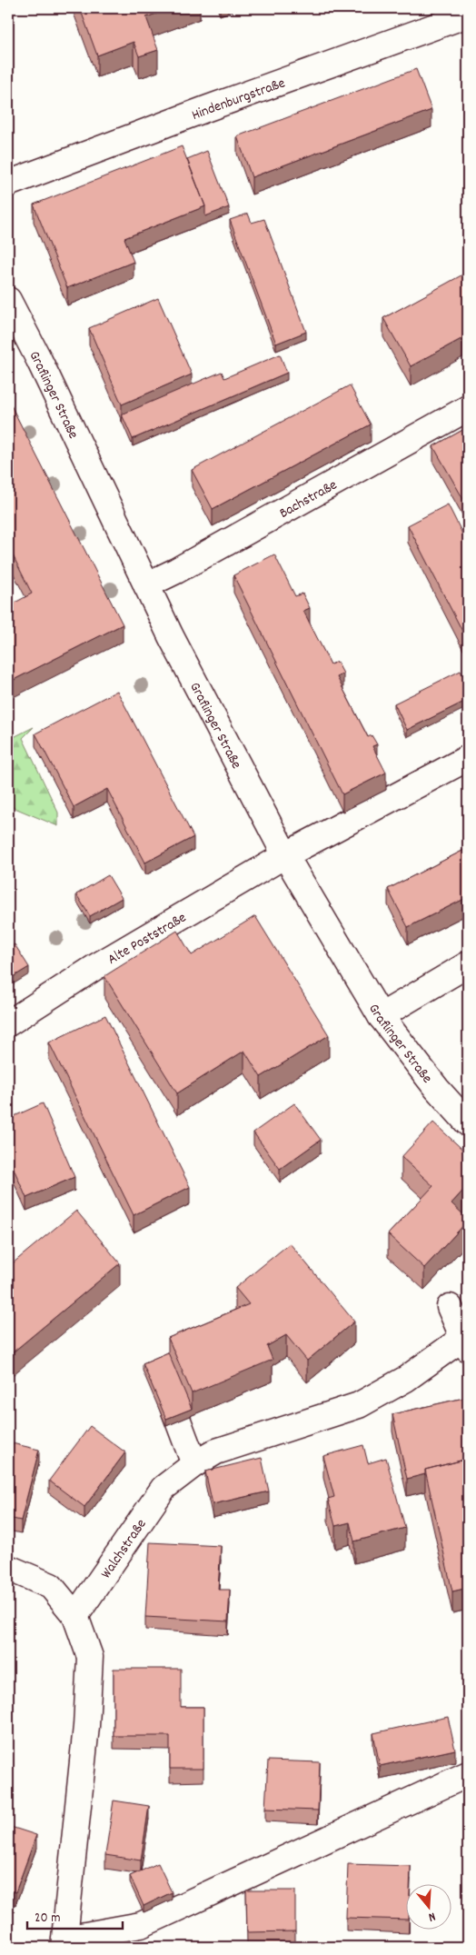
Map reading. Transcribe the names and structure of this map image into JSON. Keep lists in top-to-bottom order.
{
  "streets": {
    "street": [
      "Hindenburgstraße",
      "Graflinger Straße",
      "Bachstraße",
      "Alte Poststraße",
      "Walchstraße"
    ]
  },
  "crossings": [
    ["Graflinger Straße", "Bachstraße"],
    ["Graflinger Straße", "Alte Poststraße"]
  ],
  "scale_bar": "20 m",
  "north": "bottom"
}
